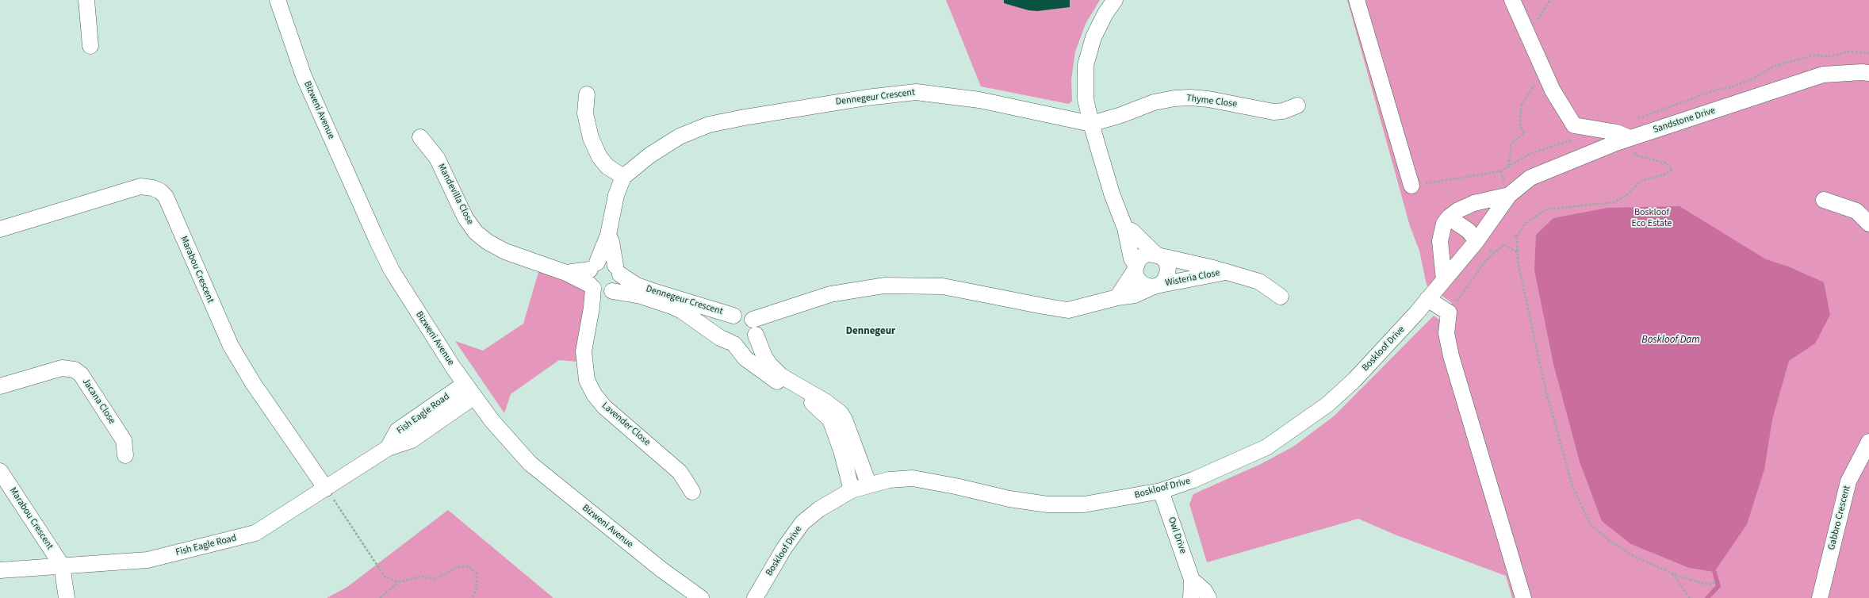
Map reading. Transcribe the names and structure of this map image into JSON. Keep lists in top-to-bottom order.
{
  "streets": {
    "street": [
      "Dennegeur Crescent",
      "Thyme Close",
      "Bizweni Avenue",
      "Sandstone Drive",
      "Mandevilla Close",
      "Marabou Crescent",
      "Wisteria Close",
      "Boskloof Drive",
      "Jacana Close",
      "Fish Eagle Road",
      "Lavender Close",
      "Gabbro Crescent",
      "Owl Drive"
    ]
  },
  "crossings": [
    ["Dennegeur Crescent", "Thyme Close"],
    ["Dennegeur Crescent", "Mandevilla Close"],
    ["Dennegeur Crescent", "Lavender Close"],
    ["Bizweni Avenue", "Fish Eagle Road"],
    ["Sandstone Drive", "Boskloof Drive"],
    ["Mandevilla Close", "Lavender Close"],
    ["Marabou Crescent", "Fish Eagle Road"],
    ["Boskloof Drive", "Owl Drive"]
  ],
  "districts": ["Dennegeur"],
  "water": ["Boskloof Dam"],
  "parks": ["Boskloof Eco Estate"]
}
